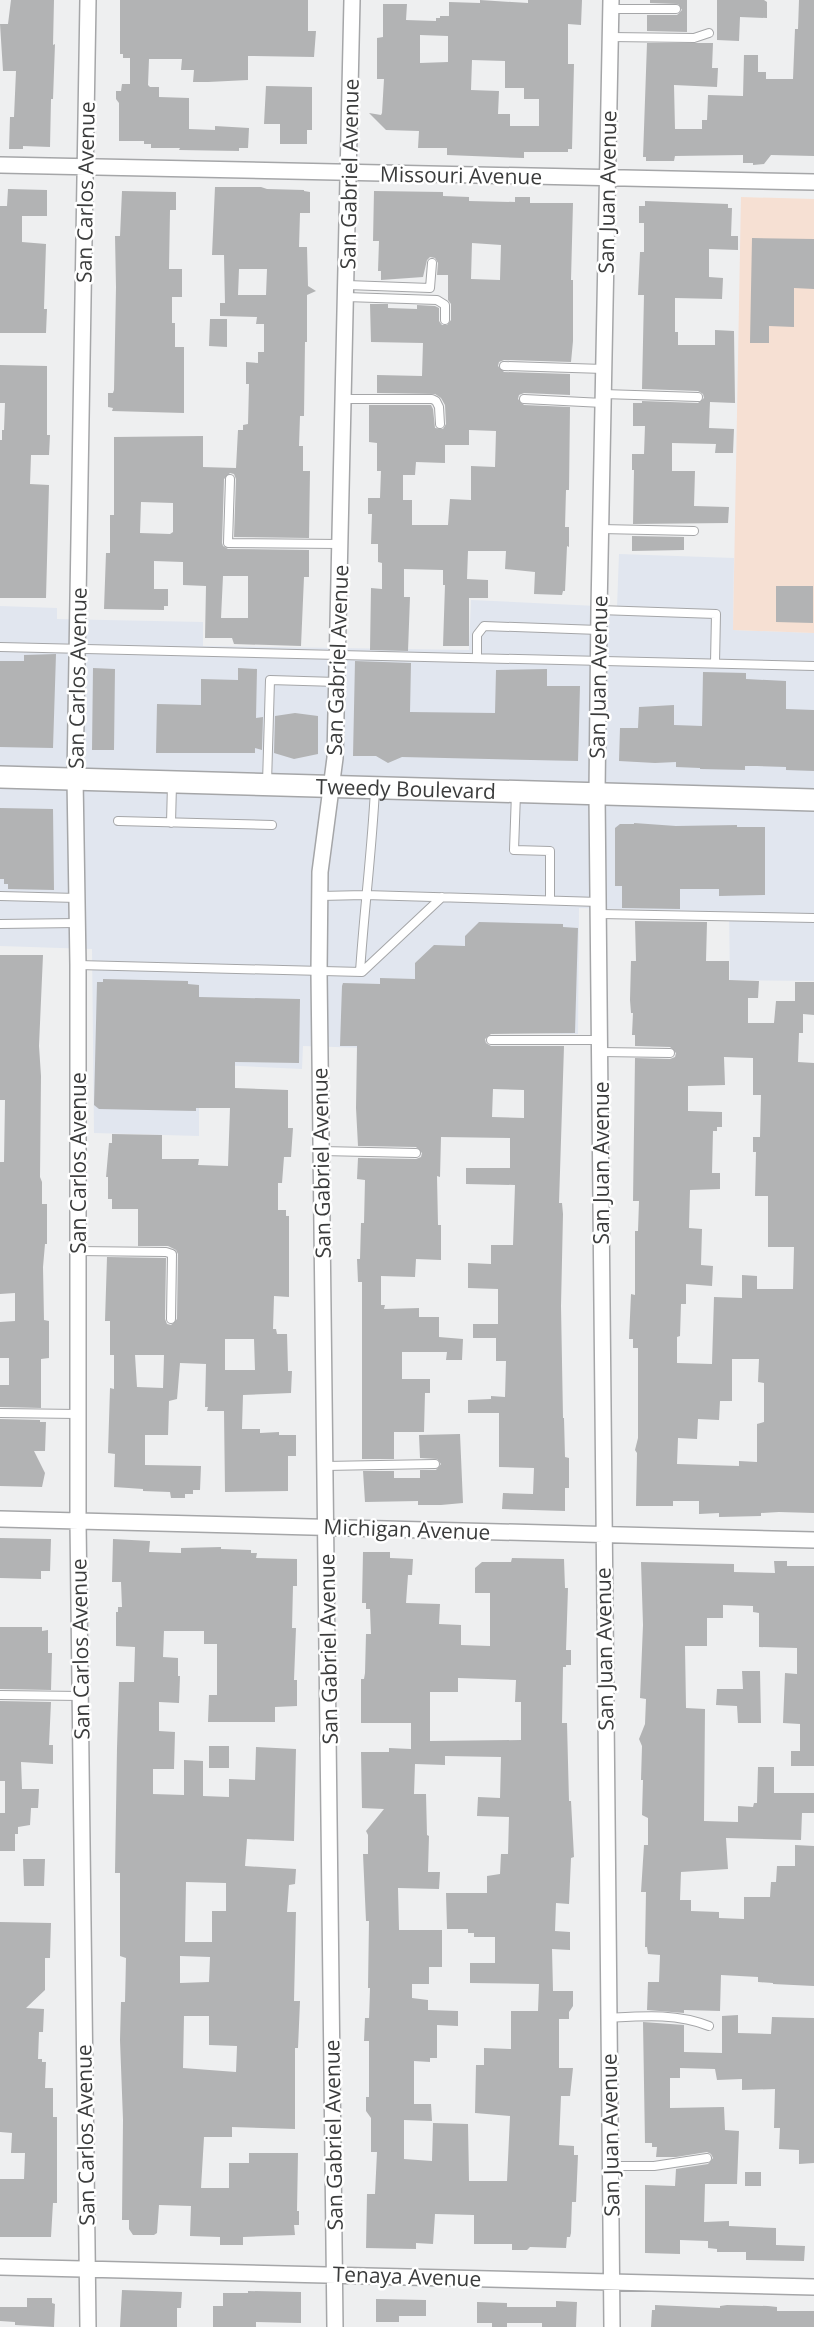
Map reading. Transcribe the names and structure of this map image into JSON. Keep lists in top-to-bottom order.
{
  "streets": {
    "main road": ["Tweedy Boulevard"],
    "street": [
      "San Gabriel Avenue",
      "Missouri Avenue",
      "San Carlos Avenue",
      "San Juan Avenue",
      "Michigan Avenue",
      "Tenaya Avenue"
    ]
  },
  "crossings": [
    ["San Gabriel Avenue", "Missouri Avenue"],
    ["San Gabriel Avenue", "Tweedy Boulevard"],
    ["San Gabriel Avenue", "Michigan Avenue"],
    ["San Gabriel Avenue", "Tenaya Avenue"],
    ["Missouri Avenue", "San Carlos Avenue"],
    ["Missouri Avenue", "San Juan Avenue"],
    ["San Carlos Avenue", "Tweedy Boulevard"],
    ["San Carlos Avenue", "Michigan Avenue"],
    ["San Carlos Avenue", "Tenaya Avenue"],
    ["San Juan Avenue", "Tweedy Boulevard"],
    ["San Juan Avenue", "Michigan Avenue"],
    ["San Juan Avenue", "Tenaya Avenue"]
  ]
}
